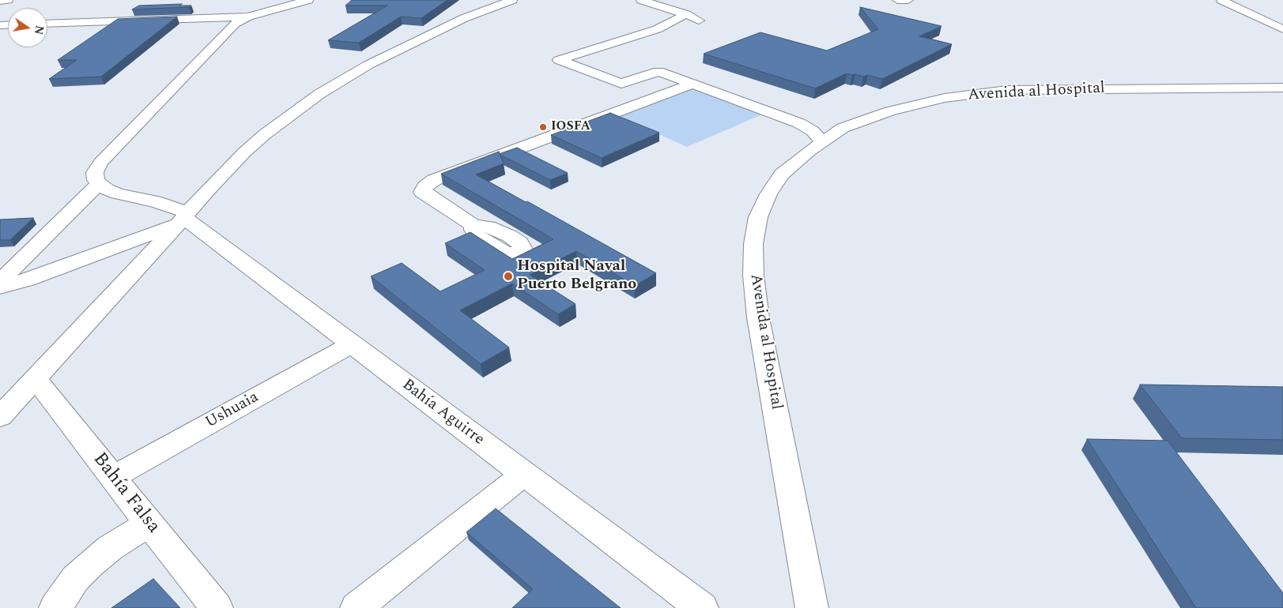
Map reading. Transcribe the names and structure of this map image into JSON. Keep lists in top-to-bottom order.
{
  "streets": {
    "street": [
      "Avenida al Hospital",
      "Ushuaia",
      "Bahía Aguirre",
      "Bahía Falsa"
    ]
  },
  "crossings": [
    ["Ushuaia", "Bahía Aguirre"],
    ["Ushuaia", "Bahía Falsa"]
  ],
  "places": ["IOSFA", "Hospital Naval Puerto Belgrano"],
  "north": "right"
}
